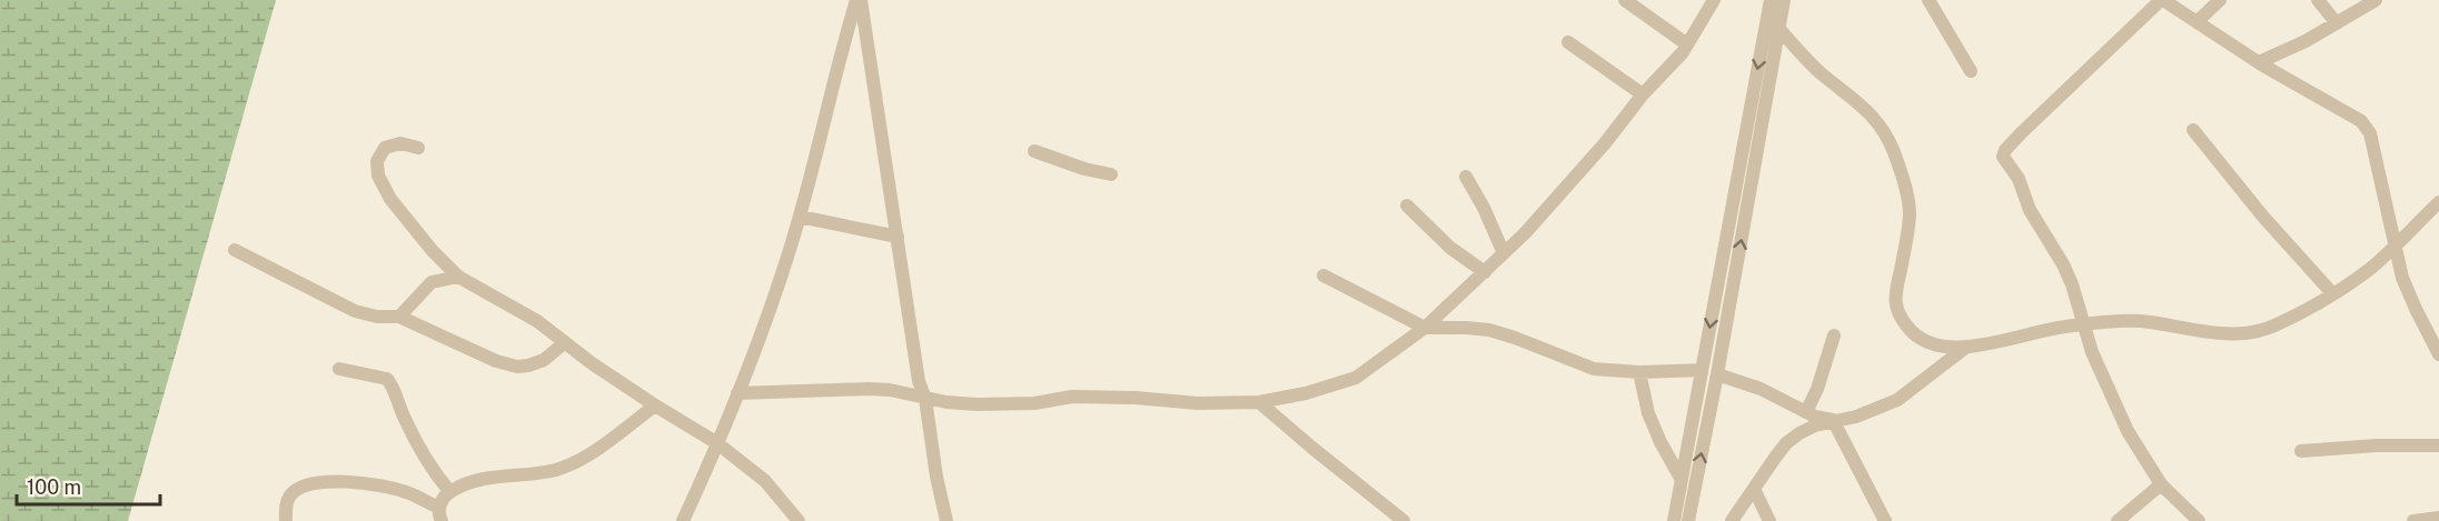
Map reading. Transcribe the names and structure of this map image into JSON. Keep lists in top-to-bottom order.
{
  "scale_bar": "100 m"
}
